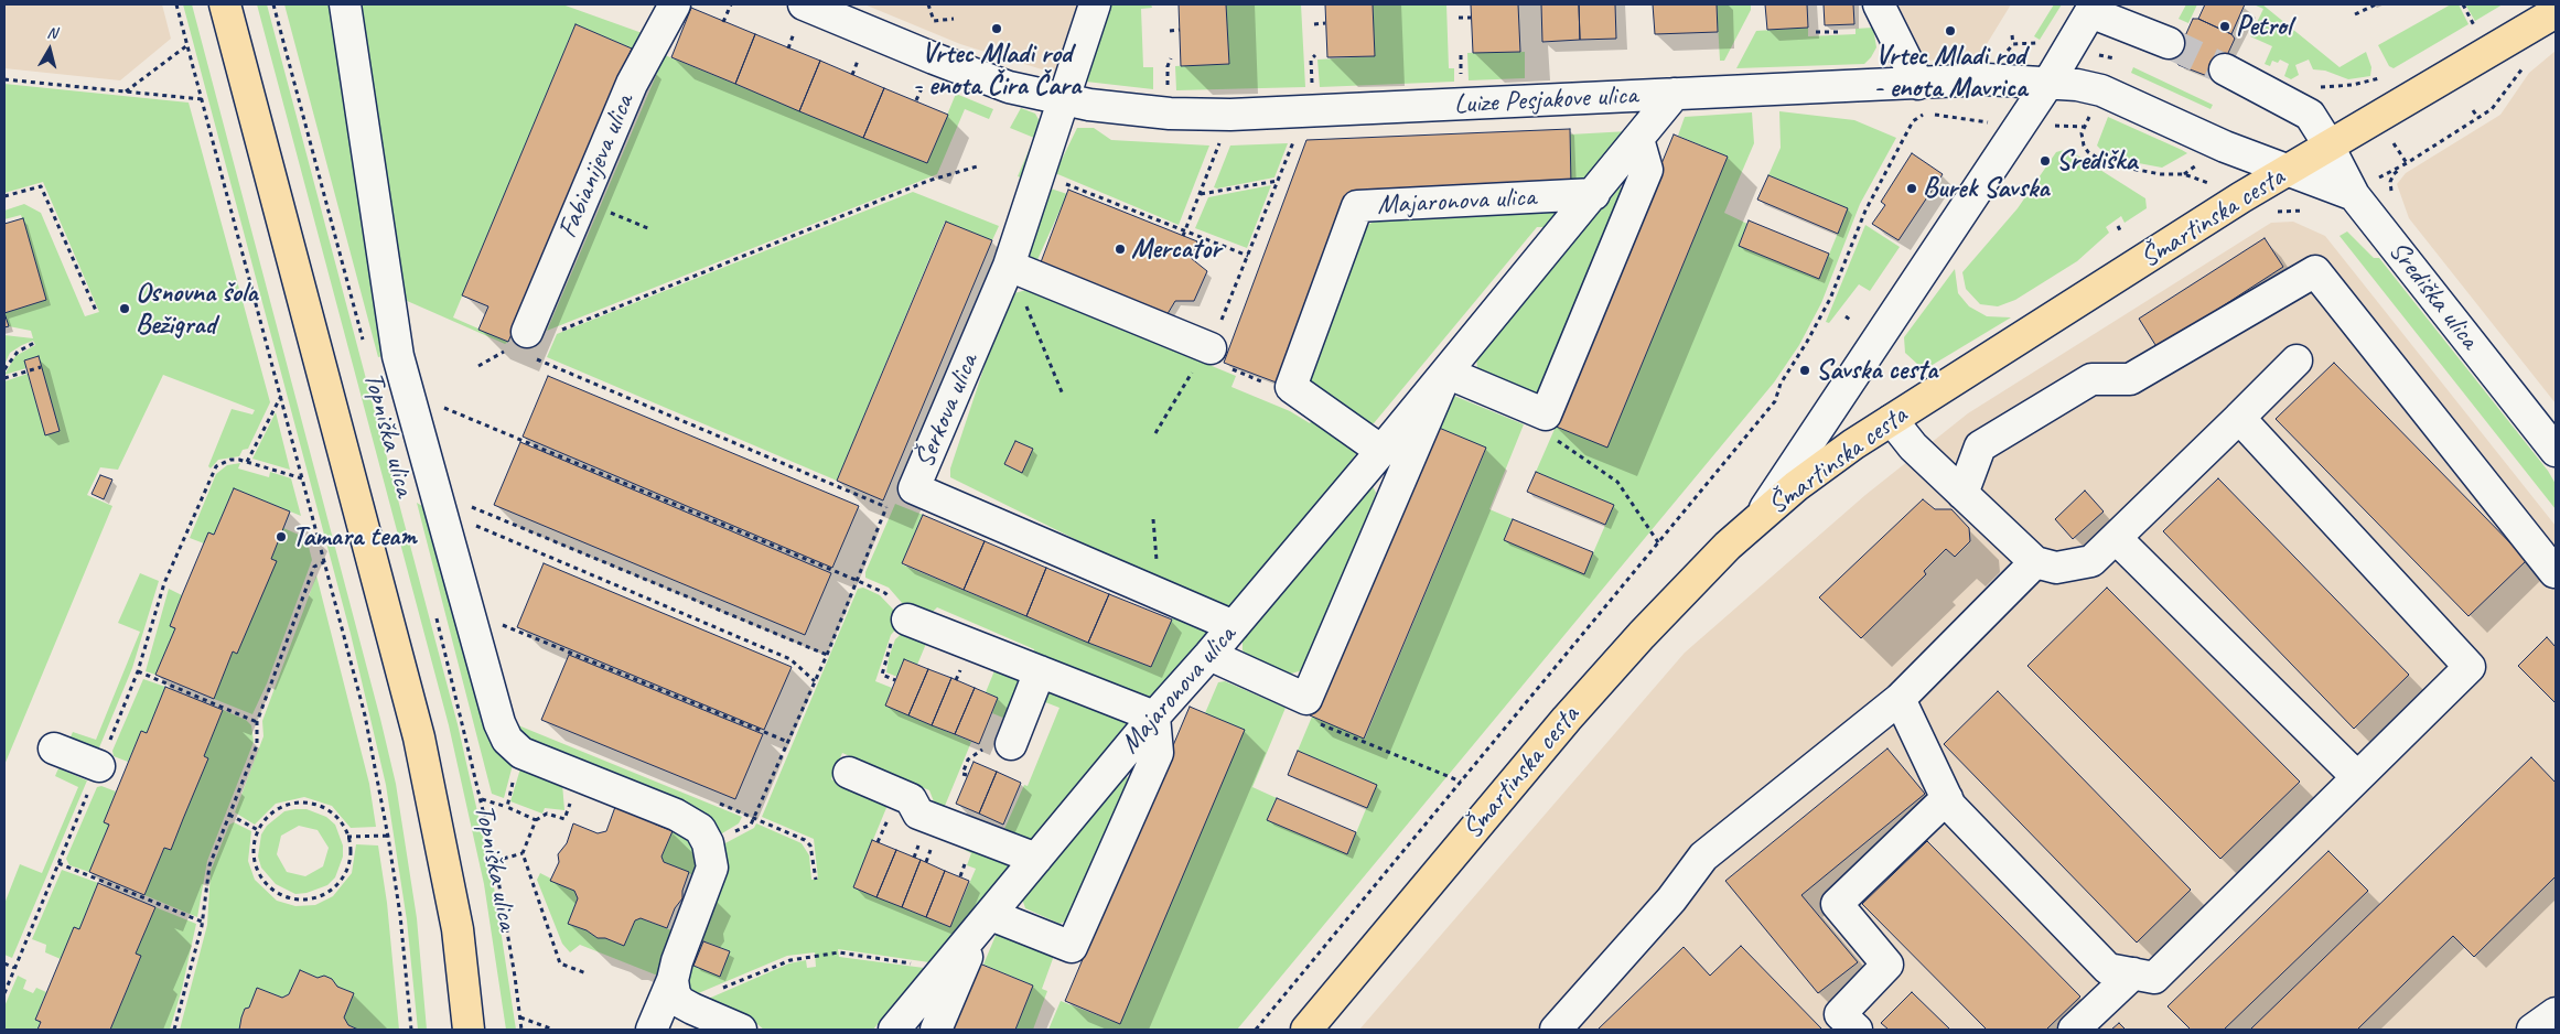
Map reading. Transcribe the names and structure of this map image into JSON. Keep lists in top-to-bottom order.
{
  "streets": {
    "main road": ["Šmartinska cesta", "Topniška ulica"],
    "street": [
      "Luize Pesjakove ulica",
      "Fabianijeva ulica",
      "Majaronova ulica",
      "Središka ulica",
      "Šerkova ulica"
    ]
  },
  "crossings": [
    ["Luize Pesjakove ulica", "Majaronova ulica"],
    ["Luize Pesjakove ulica", "Šmartinska cesta"],
    ["Luize Pesjakove ulica", "Šerkova ulica"],
    ["Majaronova ulica", "Šerkova ulica"],
    ["Šmartinska cesta", "Središka ulica"]
  ],
  "places": [
    "Petrol",
    "Vrtec Mladi rod - enota Čira Čara",
    "Vrtec Mladi rod - enota Mavrica",
    "Središka",
    "Burek Savska",
    "Mercator",
    "Osnovna šola Bežigrad",
    "Savska cesta",
    "Tamara team"
  ],
  "north": "top"
}
